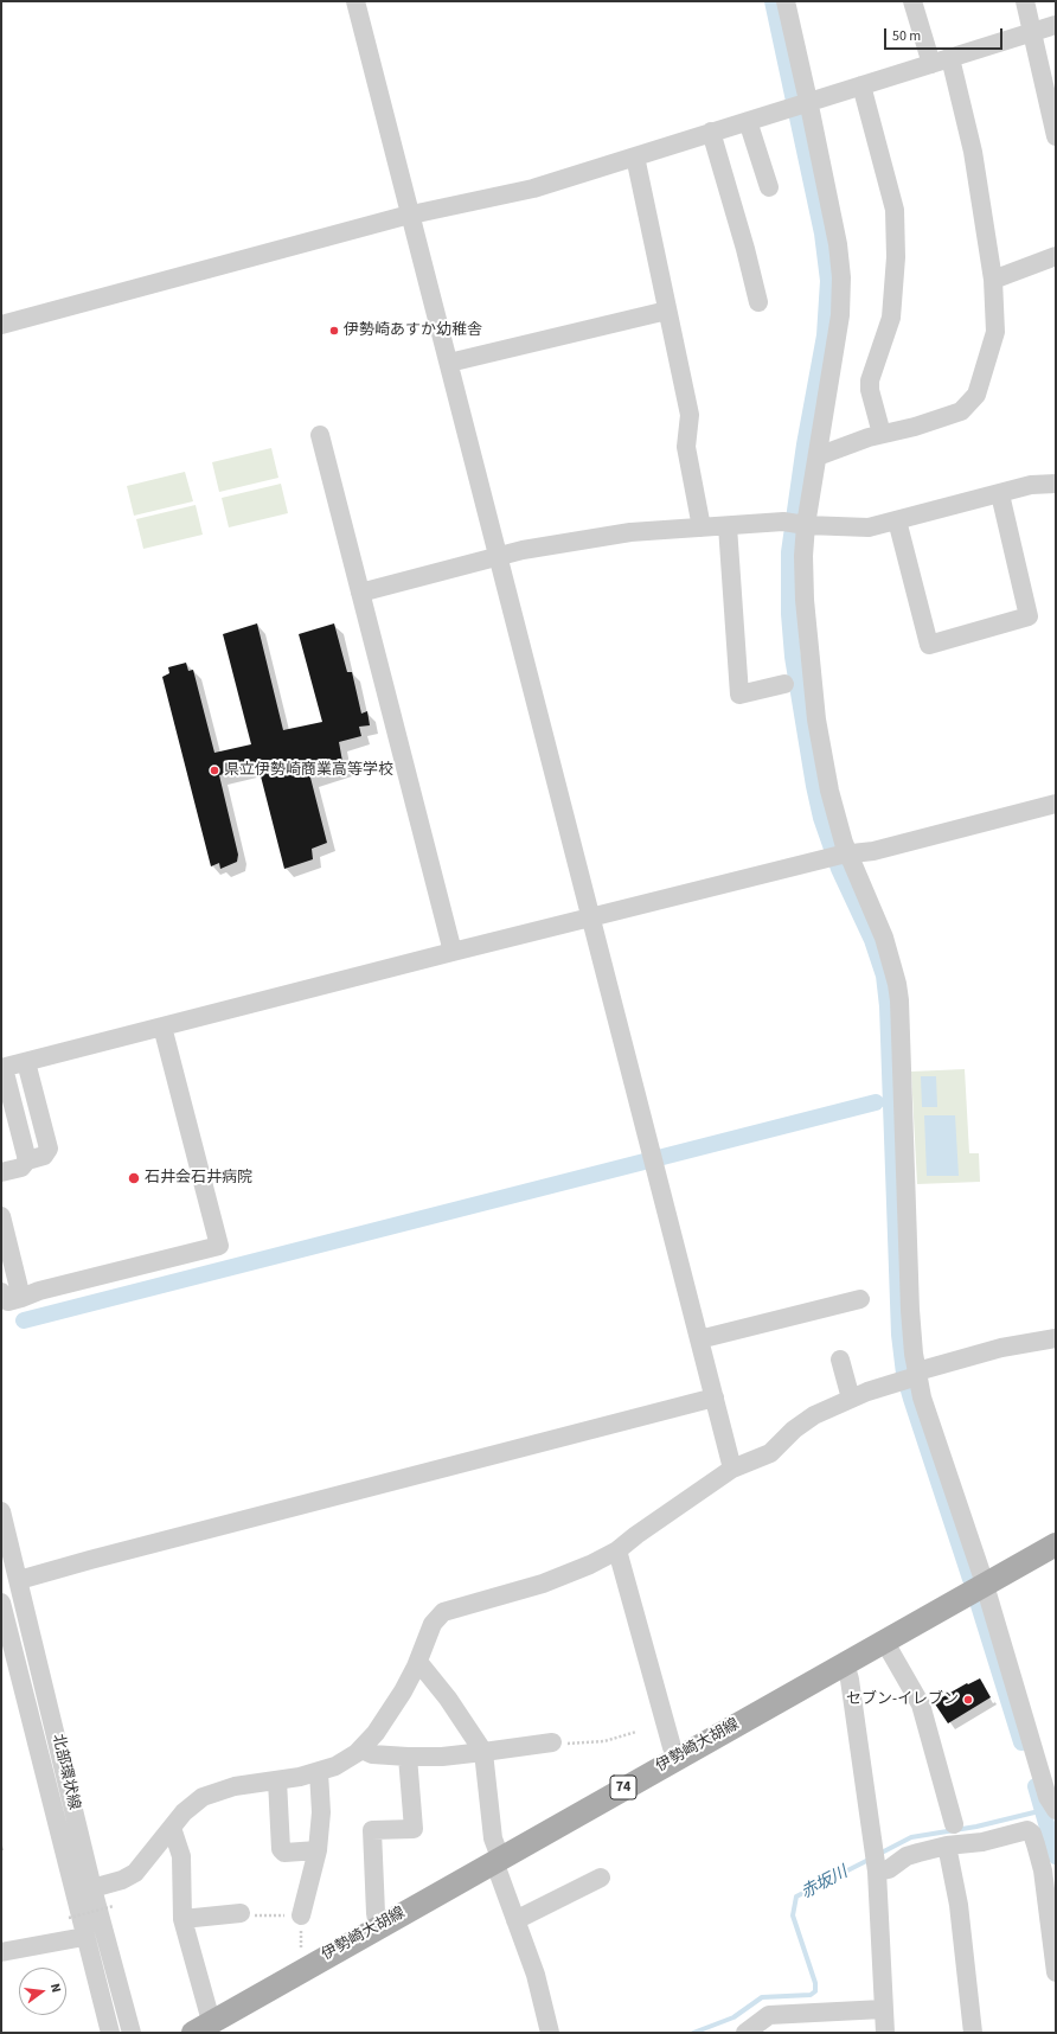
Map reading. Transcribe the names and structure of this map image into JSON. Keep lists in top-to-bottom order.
{
  "streets": {
    "main road": ["伊勢崎大胡線", "74"],
    "street": ["北部環状線"]
  },
  "water": ["赤坂川"],
  "places": [
    "伊勢崎あすか幼稚舎",
    "県立伊勢崎商業高等学校",
    "石井会石井病院",
    "セブン-イレブン"
  ],
  "scale_bar": "50 m",
  "north": "right"
}
